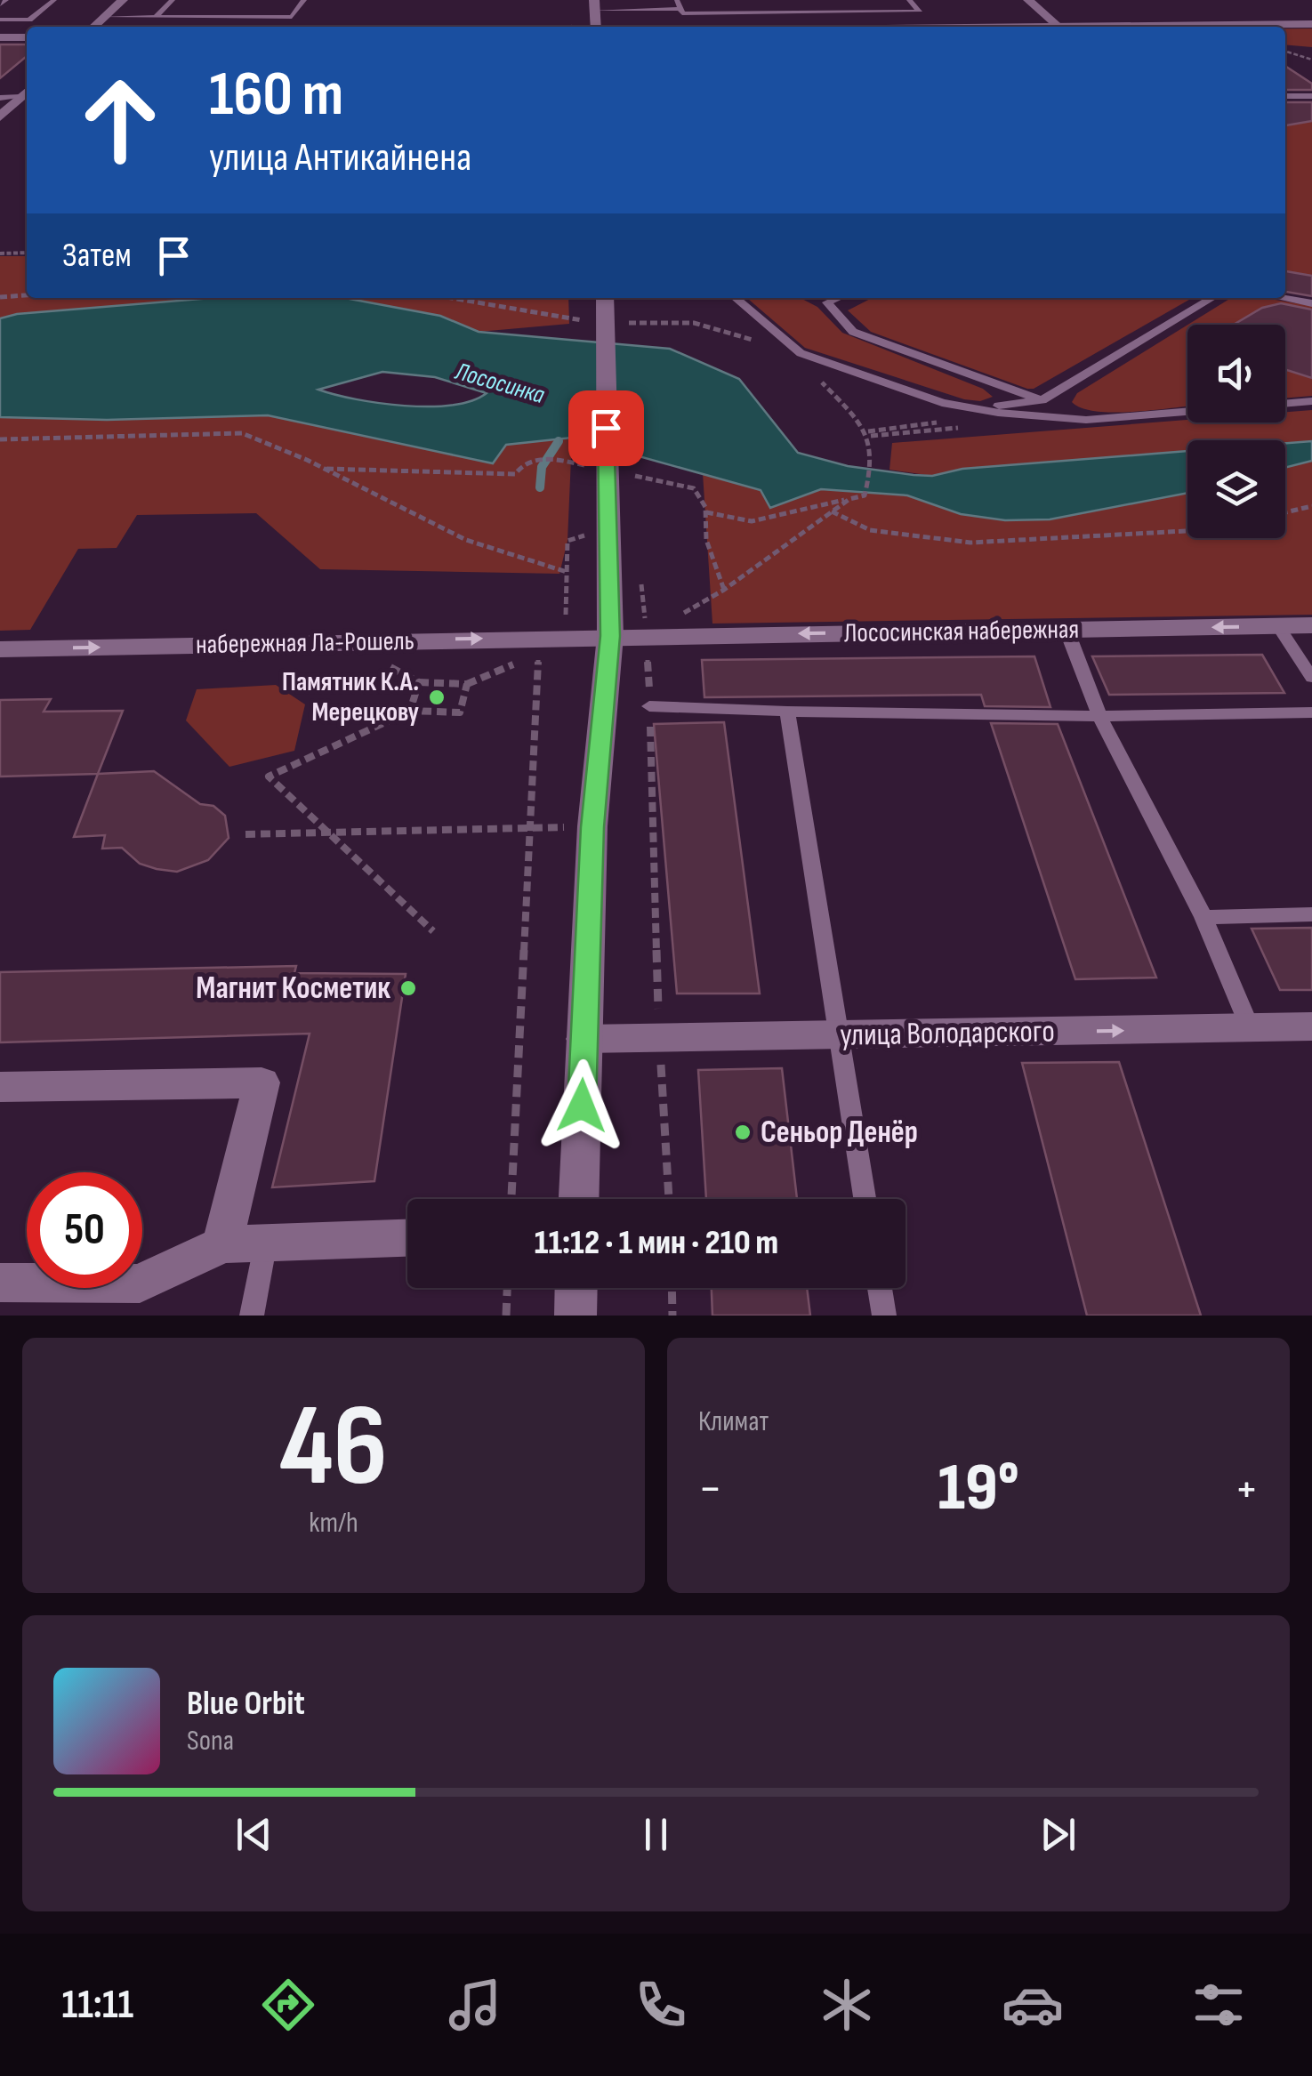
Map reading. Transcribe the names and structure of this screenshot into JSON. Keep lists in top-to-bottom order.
{
  "streets": {
    "main road": ["Лососинская набережная", "набережная Ла-Рошель", "улица Володарского"]
  },
  "crossings": [
    ["Лососинская набережная", "набережная Ла-Рошель"]
  ],
  "one_way": ["Лососинская набережная", "набережная Ла-Рошель", "улица Володарского"],
  "water": ["Лососинка"],
  "places": ["Памятник К.А. Мерецкову", "Магнит Косметик", "Сеньор Денёр"],
  "page": {
    "turn": ["160 m", "улица Антикайнена"],
    "then": "Затем",
    "limit": "50",
    "trip": "11:12 · 1 мин · 210 m",
    "tile": [
      ["46", "km/h"],
      "Климат"
    ],
    "heat": ["−", "19°", "+"],
    "song": ["Blue Orbit", "Sona"],
    "tabs": "11:11"
  }
}
